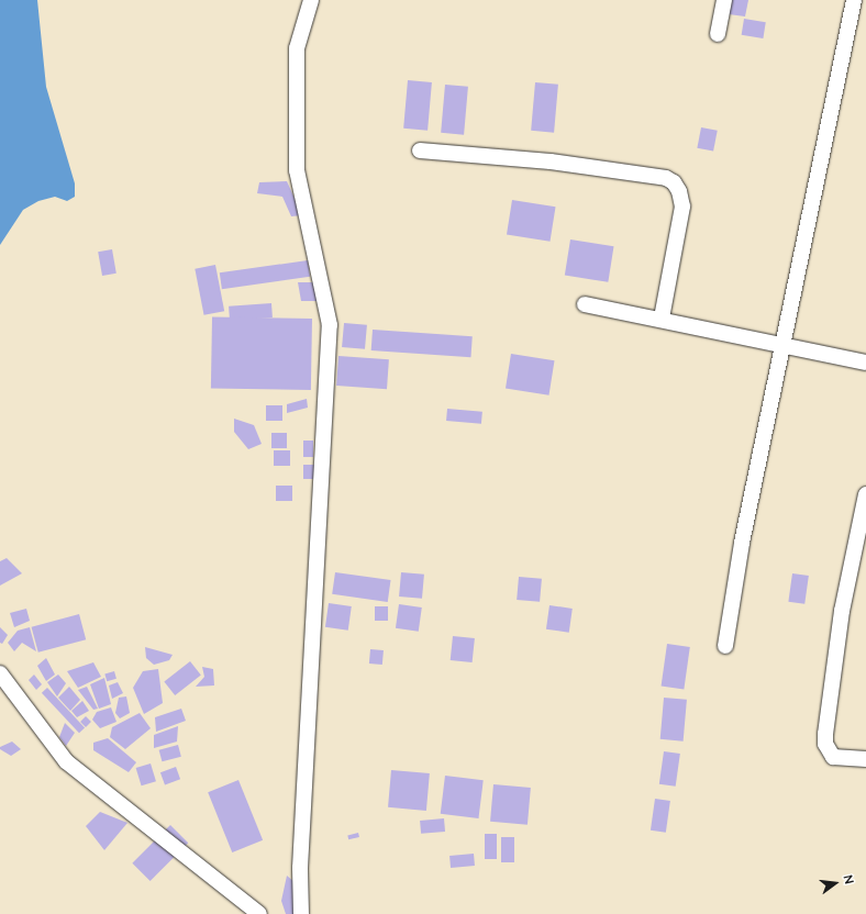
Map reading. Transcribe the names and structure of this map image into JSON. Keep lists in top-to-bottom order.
{
  "north": "right"
}
